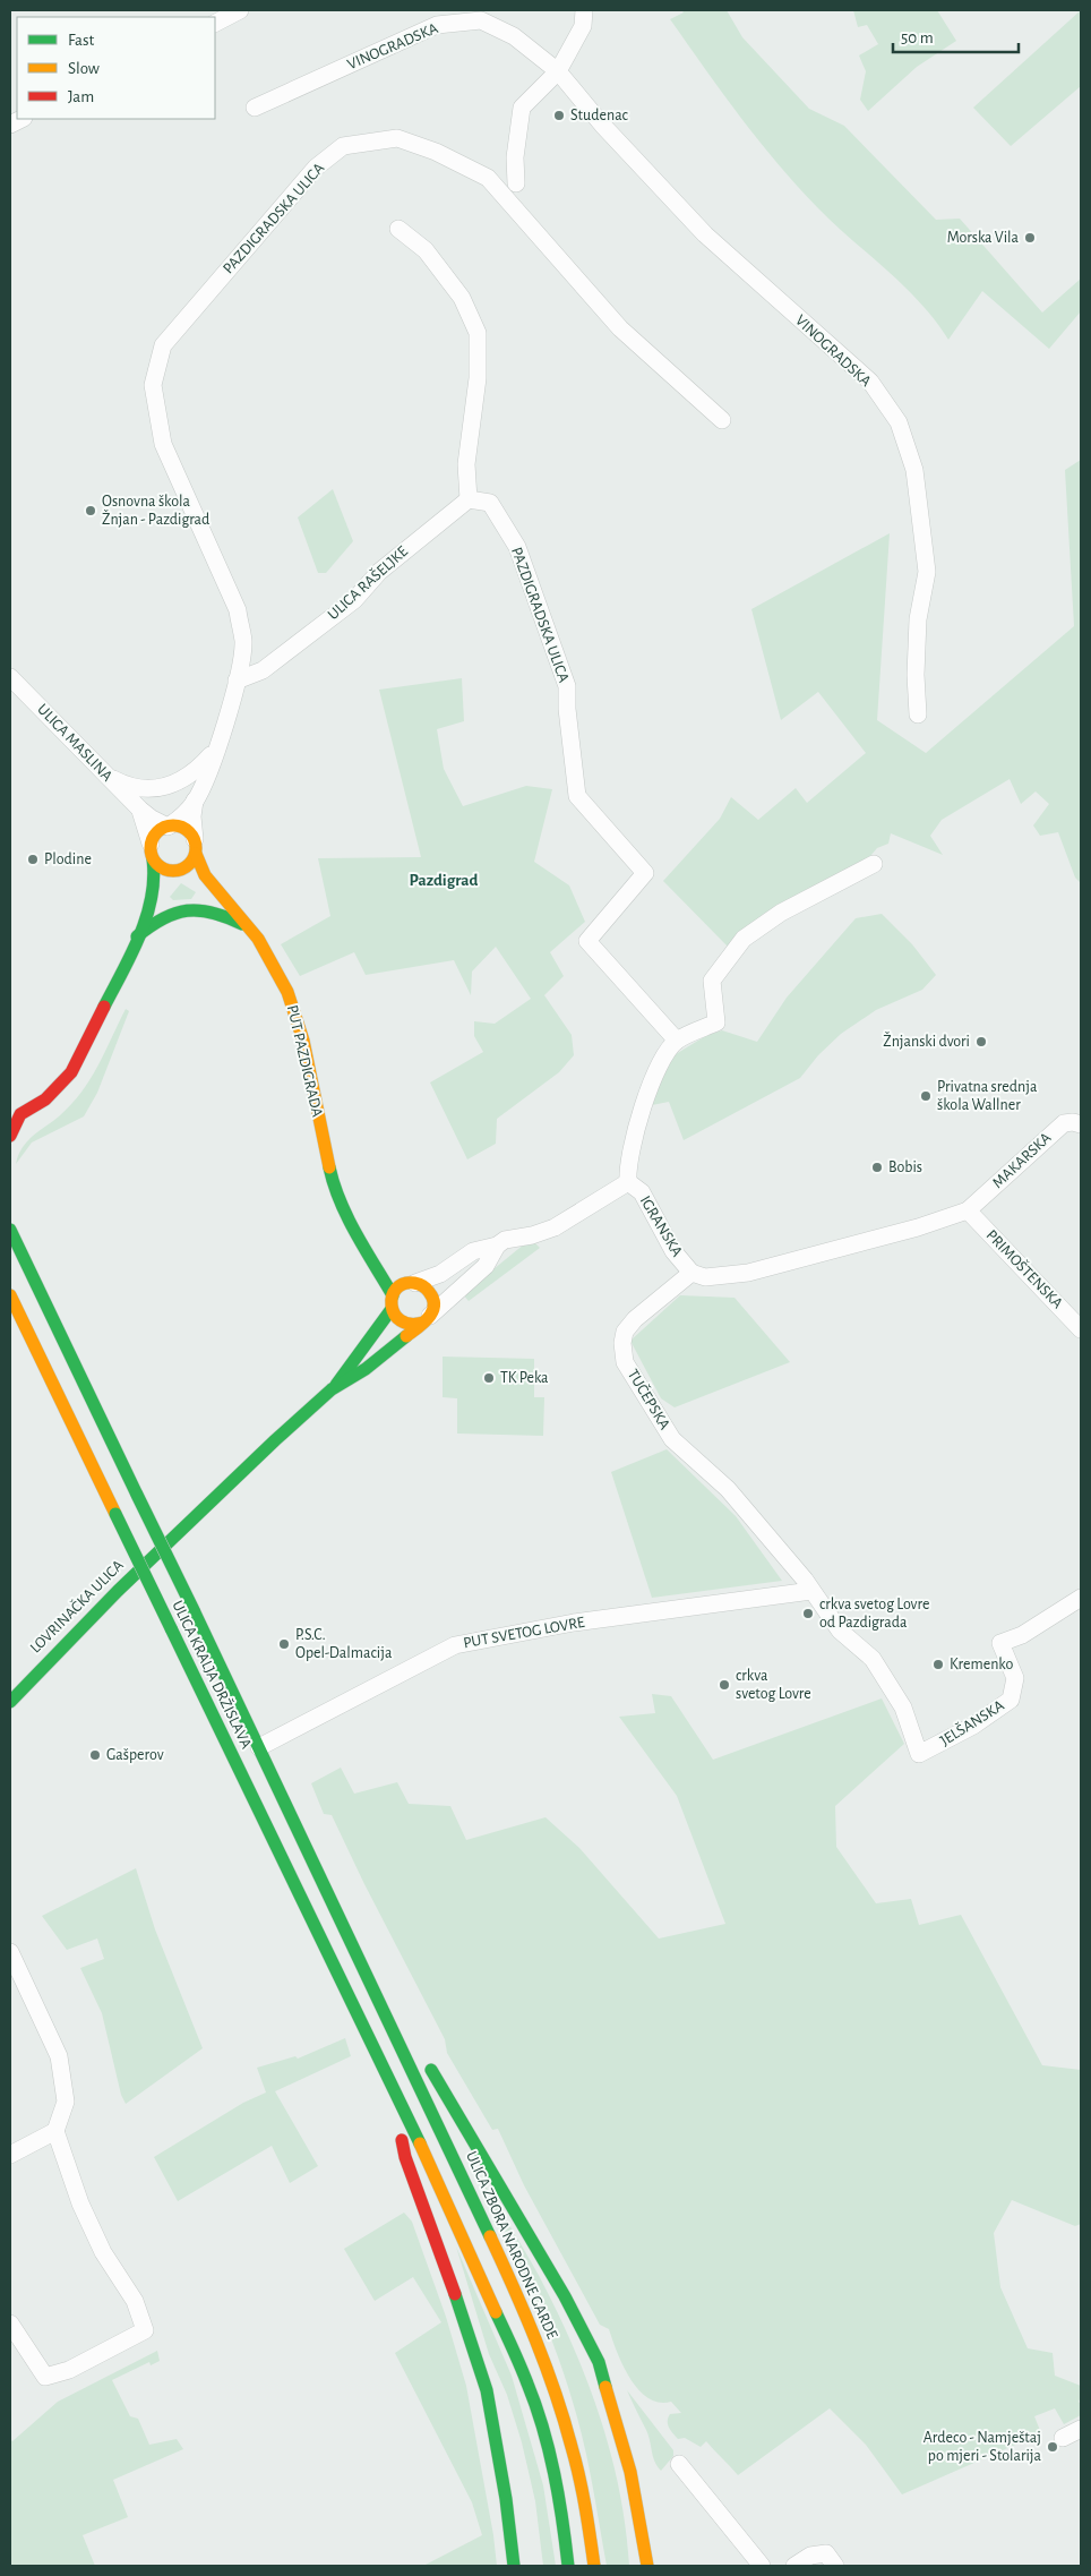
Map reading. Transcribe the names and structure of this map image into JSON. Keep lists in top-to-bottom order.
{
  "streets": {
    "main road": [
      "PUT PAZDIGRADA",
      "LOVRINAČKA ULICA",
      "ULICA KRALJA DRŽISLAVA",
      "ULICA ZBORA NARODNE GARDE"
    ],
    "street": [
      "VINOGRADSKA",
      "PAZDIGRADSKA ULICA",
      "ULICA RAŠELJKE",
      "ULICA MASLINA",
      "MAKARSKA",
      "IGRANSKA",
      "PRIMOŠTENSKA",
      "TUČEPSKA",
      "PUT SVETOG LOVRE",
      "JELŠANSKA"
    ]
  },
  "crossings": [
    ["PAZDIGRADSKA ULICA", "ULICA RAŠELJKE"],
    ["PAZDIGRADSKA ULICA", "PUT PAZDIGRADA"],
    ["ULICA RAŠELJKE", "PUT PAZDIGRADA"],
    ["ULICA MASLINA", "PUT PAZDIGRADA"],
    ["MAKARSKA", "PRIMOŠTENSKA"],
    ["IGRANSKA", "TUČEPSKA"],
    ["TUČEPSKA", "PUT SVETOG LOVRE"],
    ["TUČEPSKA", "JELŠANSKA"],
    ["PUT SVETOG LOVRE", "ULICA KRALJA DRŽISLAVA"],
    ["ULICA KRALJA DRŽISLAVA", "ULICA ZBORA NARODNE GARDE"]
  ],
  "districts": ["Pazdigrad"],
  "places": [
    "Studenac",
    "Morska Vila",
    "Osnovna škola Žnjan - Pazdigrad",
    "Plodine",
    "Žnjanski dvori",
    "Privatna srednja škola Wallner",
    "Bobis",
    "TK Peka",
    "crkva svetog Lovre od Pazdigrada",
    "P.S.C. Opel-Dalmacija",
    "Kremenko",
    "crkva svetog Lovre",
    "Gašperov",
    "Ardeco - Namještaj po mjeri - Stolarija"
  ],
  "legend": ["Fast", "Slow", "Jam"],
  "scale_bar": "50 m"
}
